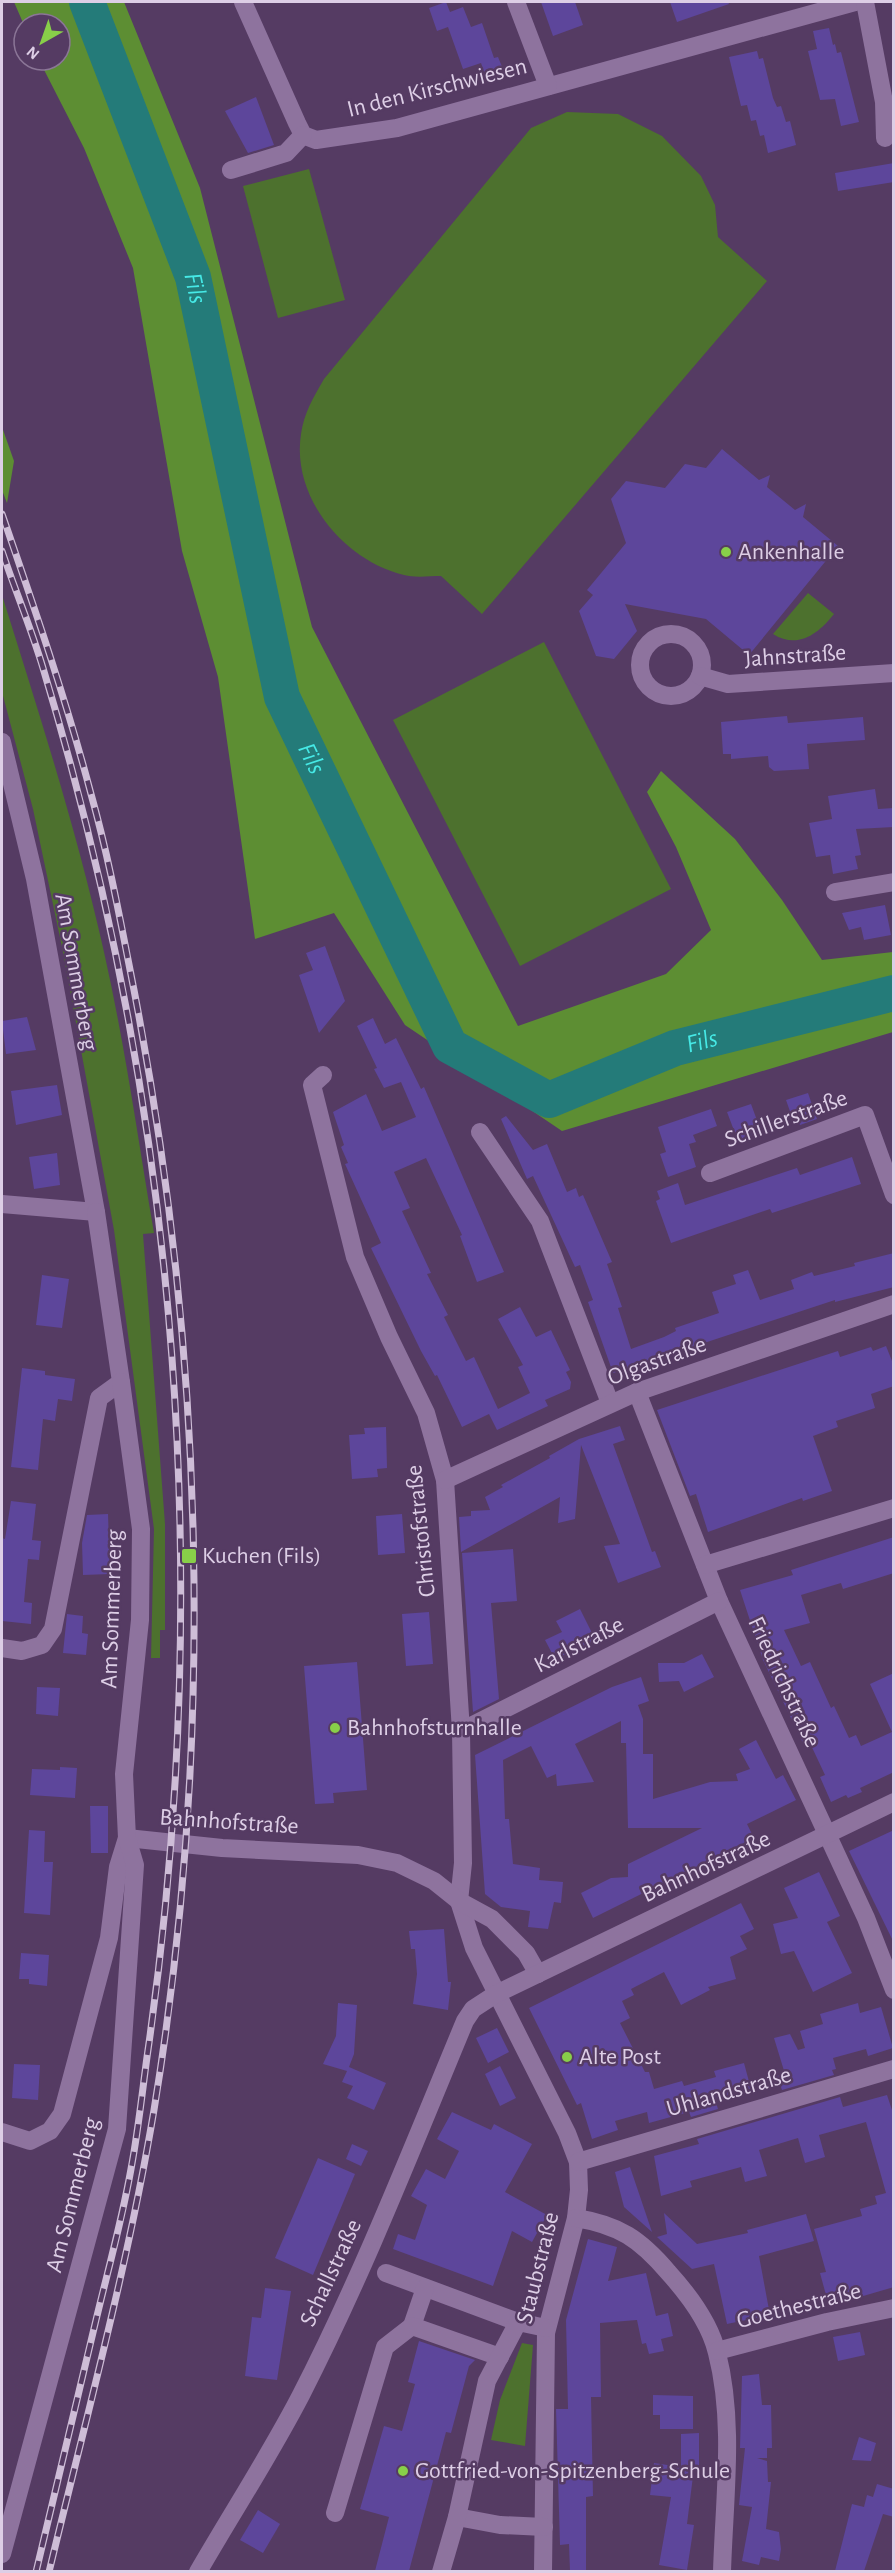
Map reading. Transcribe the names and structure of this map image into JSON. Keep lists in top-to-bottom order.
{
  "streets": {
    "street": [
      "In den Kirschwiesen",
      "Jahnstraße",
      "Am Sommerberg",
      "Schillerstraße",
      "Olgastraße",
      "Christofstraße",
      "Karlstraße",
      "Friedrichstraße",
      "Bahnhofstraße",
      "Uhlandstraße",
      "Staubstraße",
      "Schallstraße",
      "Goethestraße"
    ]
  },
  "crossings": [
    ["Am Sommerberg", "Bahnhofstraße"],
    ["Olgastraße", "Christofstraße"],
    ["Olgastraße", "Friedrichstraße"],
    ["Christofstraße", "Karlstraße"],
    ["Christofstraße", "Bahnhofstraße"],
    ["Karlstraße", "Friedrichstraße"],
    ["Friedrichstraße", "Bahnhofstraße"],
    ["Bahnhofstraße", "Staubstraße"],
    ["Bahnhofstraße", "Schallstraße"],
    ["Uhlandstraße", "Staubstraße"],
    ["Staubstraße", "Schallstraße"]
  ],
  "water": ["Fils"],
  "places": {
    "other": [
      "Ankenhalle",
      "Bahnhofsturnhalle",
      "Alte Post",
      "Gottfried-von-Spitzenberg-Schule"
    ],
    "transit": ["Kuchen (Fils)"]
  },
  "north": "bottom left"
}
